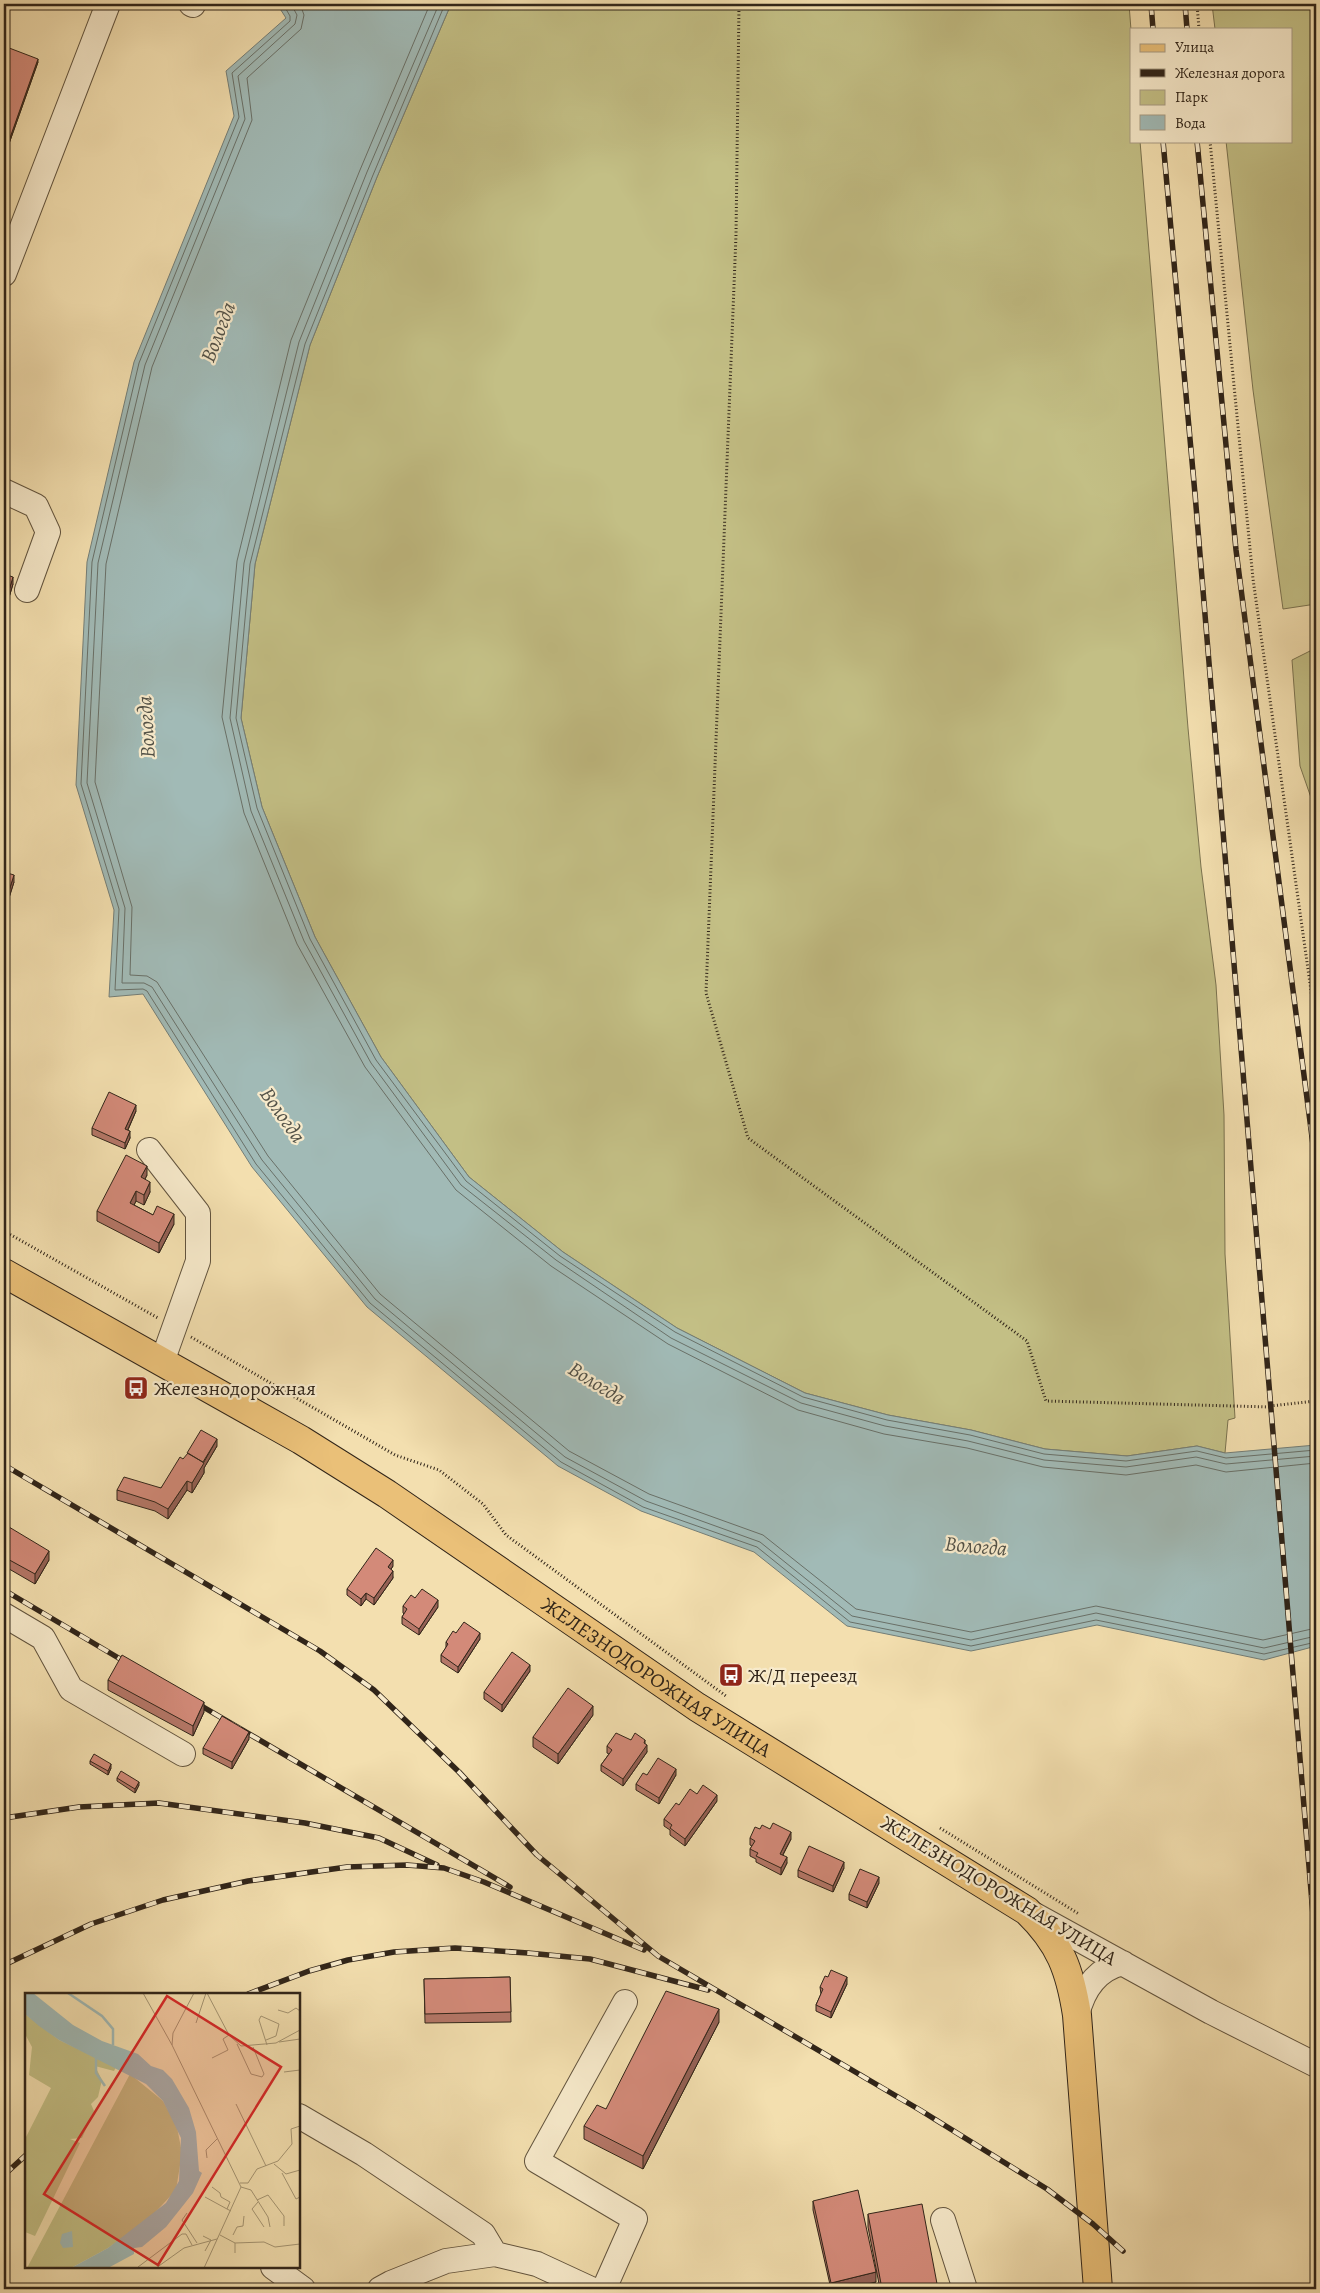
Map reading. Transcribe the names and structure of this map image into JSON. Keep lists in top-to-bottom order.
{
  "streets": {
    "main road": ["ЖЕЛЕЗНОДОРОЖНАЯ УЛИЦА"]
  },
  "water": ["Вологда"],
  "places": {
    "bus stop": ["Железнодорожная", "Ж/Д переезд"]
  },
  "legend": [
    "Улица",
    "Железная дорога",
    "Парк",
    "Вода"
  ]
}
